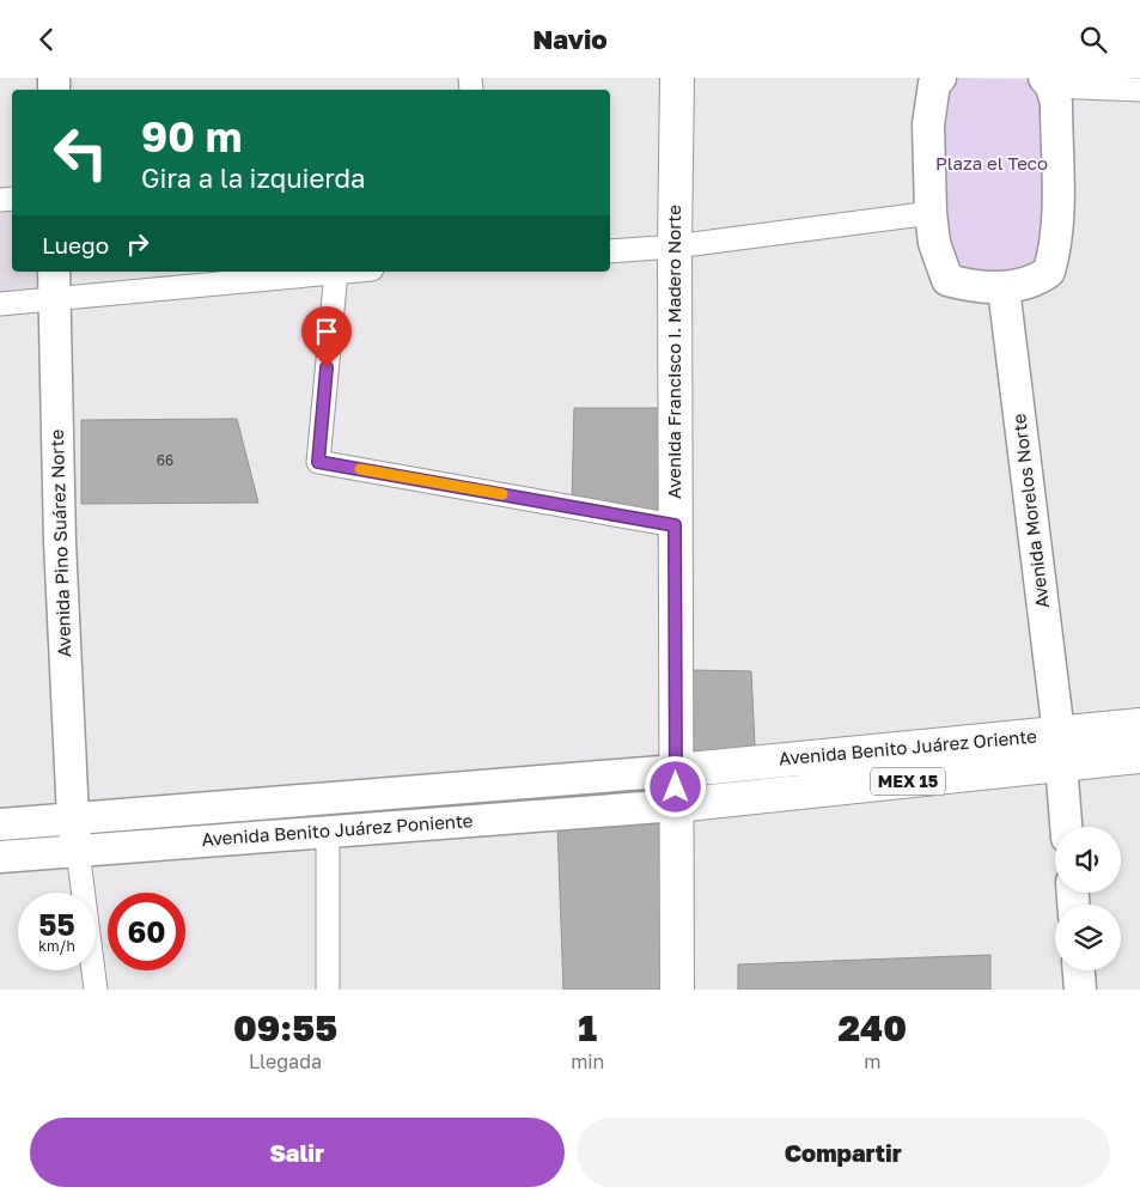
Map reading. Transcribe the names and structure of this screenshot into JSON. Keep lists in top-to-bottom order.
{
  "streets": {
    "main road": ["Avenida Francisco I. Madero Norte", "Avenida Benito Juárez Oriente", "MEX 15"],
    "street": ["Avenida Morelos Norte", "Avenida Pino Suárez Norte", "Avenida Benito Juárez Poniente"]
  },
  "crossings": [
    ["Avenida Francisco I. Madero Norte", "Avenida Benito Juárez Oriente"],
    ["Avenida Francisco I. Madero Norte", "Avenida Benito Juárez Poniente"],
    ["Avenida Morelos Norte", "Avenida Benito Juárez Oriente"],
    ["Avenida Pino Suárez Norte", "Avenida Benito Juárez Poniente"],
    ["Avenida Benito Juárez Oriente", "Avenida Benito Juárez Poniente"]
  ],
  "parks": ["Plaza el Teco"],
  "house_numbers": ["66"],
  "page": {
    "header": "Navio",
    "turn": ["90 m", "Gira a la izquierda"],
    "then": "Luego",
    "speed": "55 km/h",
    "limit": "60",
    "eta": [
      "09:55",
      "Llegada",
      "1",
      "min",
      "240",
      "m"
    ],
    "buttons": ["Salir", "Compartir"]
  }
}
